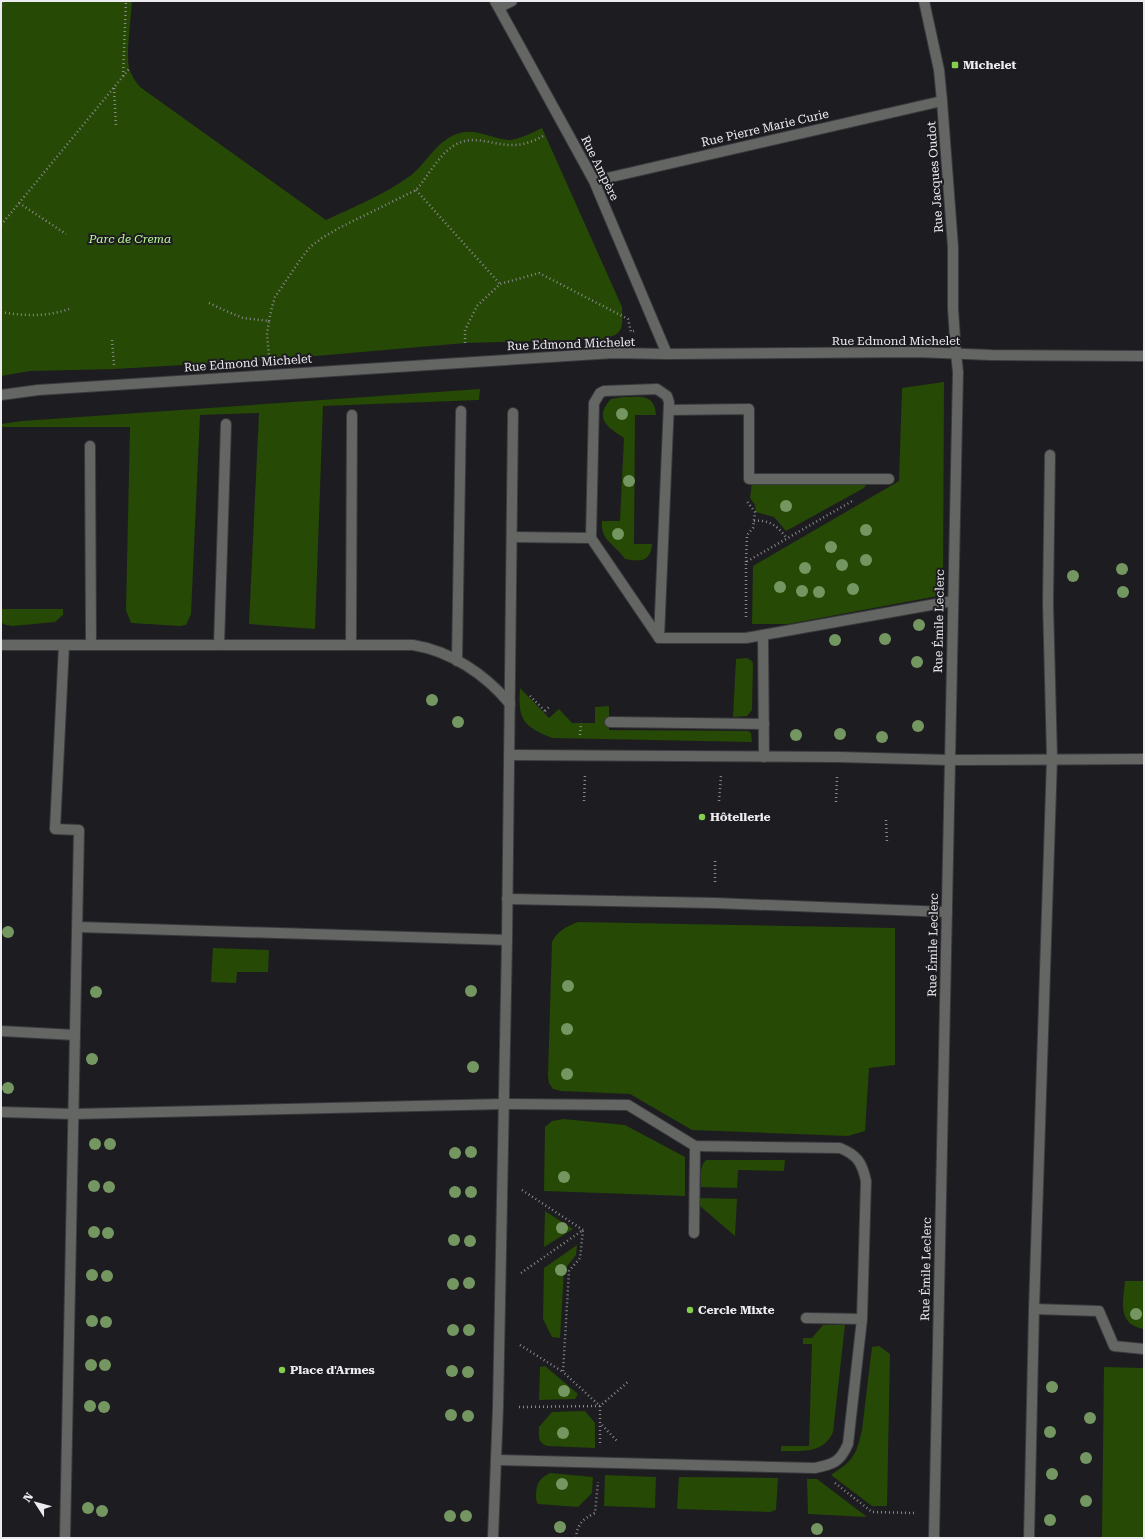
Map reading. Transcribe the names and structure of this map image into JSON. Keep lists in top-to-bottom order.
{
  "streets": {
    "street": [
      "Rue Pierre Marie Curie",
      "Rue Ampère",
      "Rue Jacques Oudot",
      "Rue Edmond Michelet",
      "Rue Émile Leclerc"
    ]
  },
  "crossings": [
    ["Rue Pierre Marie Curie", "Rue Ampère"],
    ["Rue Pierre Marie Curie", "Rue Jacques Oudot"],
    ["Rue Ampère", "Rue Edmond Michelet"],
    ["Rue Jacques Oudot", "Rue Edmond Michelet"],
    ["Rue Jacques Oudot", "Rue Émile Leclerc"],
    ["Rue Edmond Michelet", "Rue Émile Leclerc"]
  ],
  "parks": ["Parc de Crema"],
  "places": {
    "transit": ["Michelet"],
    "other": ["Hôtellerie", "Cercle Mixte", "Place d'Armes"]
  },
  "north": "top left"
}
